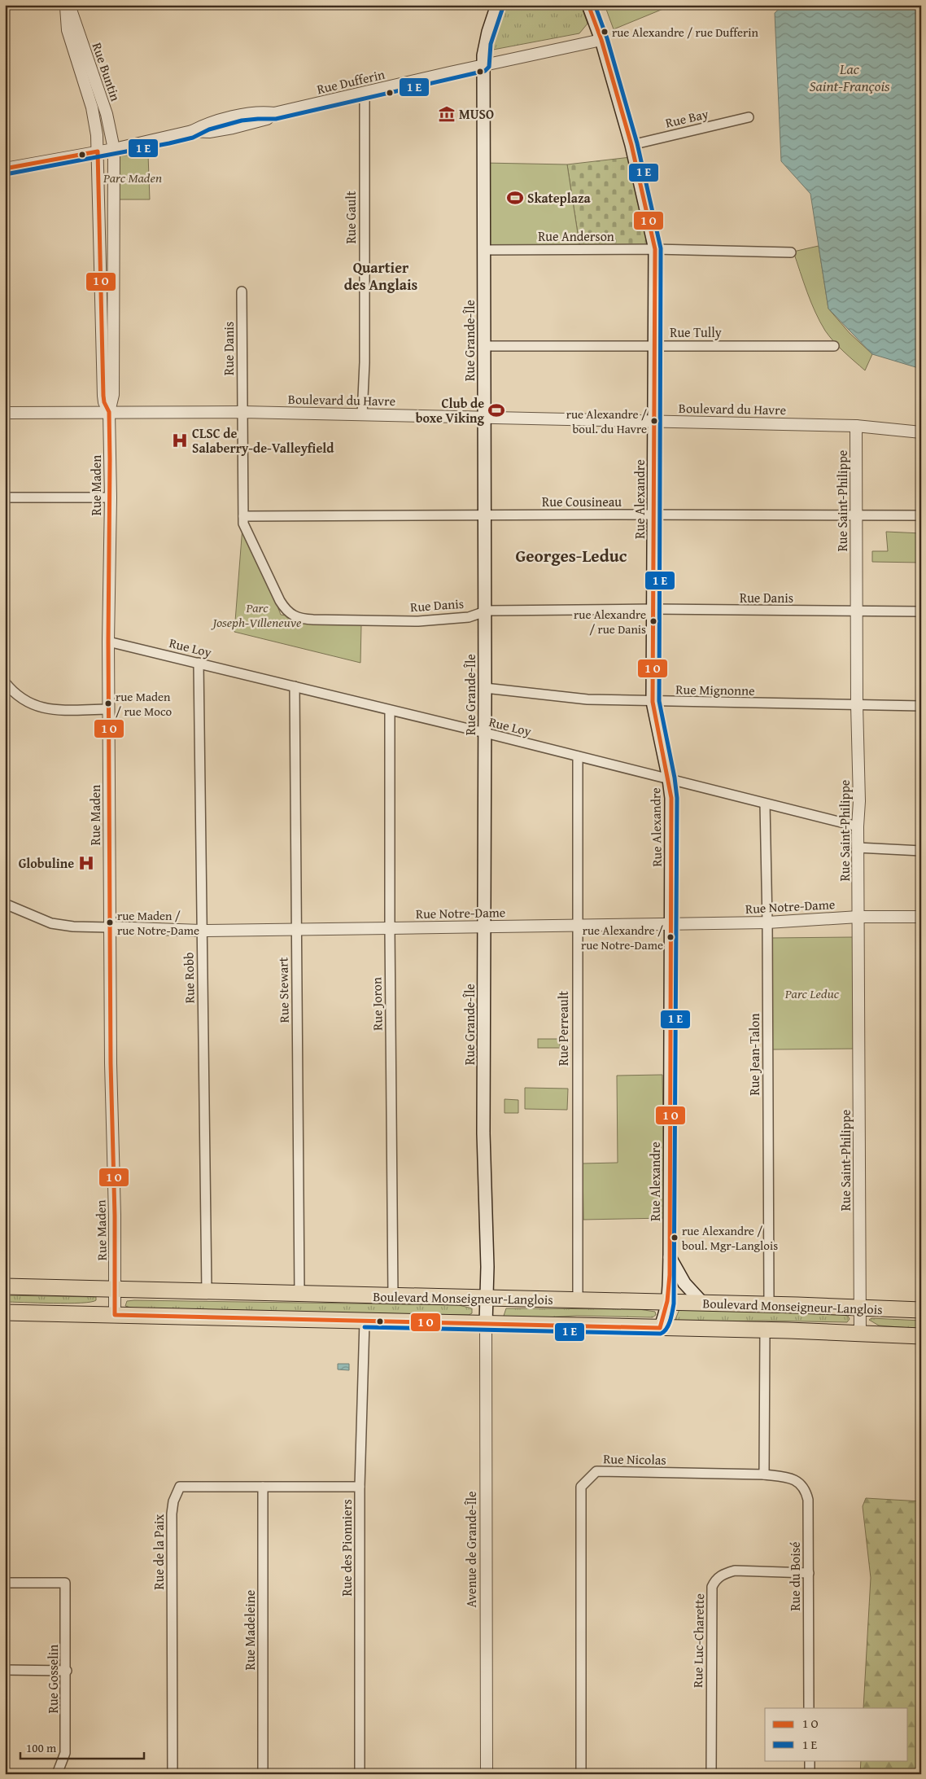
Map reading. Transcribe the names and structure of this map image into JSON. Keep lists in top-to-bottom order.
{
  "streets": {
    "highway": ["Boulevard Monseigneur-Langlois"],
    "main road": ["Rue Grande-Île", "Rue Alexandre"],
    "street": [
      "Rue Buntin",
      "Rue Dufferin",
      "Rue Bay",
      "Rue Gault",
      "Rue Anderson",
      "Rue Tully",
      "Rue Danis",
      "Boulevard du Havre",
      "Rue Maden",
      "Rue Saint-Philippe",
      "Rue Cousineau",
      "Rue Loy",
      "Rue Mignonne",
      "Rue Notre-Dame",
      "Rue Robb",
      "Rue Stewart",
      "Rue Joron",
      "Rue Perreault",
      "Rue Jean-Talon",
      "Rue Nicolas",
      "Rue des Pionniers",
      "Avenue de Grande-Île",
      "Rue de la Paix",
      "Rue du Boisé",
      "Rue Madeleine",
      "Rue Luc-Charette",
      "Rue Gosselin"
    ]
  },
  "crossings": [
    ["Rue Buntin", "Rue Dufferin"],
    ["Rue Buntin", "Rue Maden"],
    ["Rue Dufferin", "Rue Gault"],
    ["Rue Dufferin", "Rue Grande-Île"],
    ["Rue Dufferin", "Rue Maden"],
    ["Rue Dufferin", "Rue Alexandre"],
    ["Rue Bay", "Rue Alexandre"],
    ["Rue Gault", "Boulevard du Havre"],
    ["Rue Anderson", "Rue Grande-Île"],
    ["Rue Anderson", "Rue Alexandre"],
    ["Rue Tully", "Rue Grande-Île"],
    ["Rue Tully", "Rue Alexandre"],
    ["Rue Grande-Île", "Rue Danis"],
    ["Rue Grande-Île", "Boulevard du Havre"],
    ["Rue Grande-Île", "Rue Cousineau"],
    ["Rue Grande-Île", "Rue Loy"],
    ["Rue Grande-Île", "Rue Mignonne"],
    ["Rue Grande-Île", "Rue Notre-Dame"],
    ["Rue Grande-Île", "Boulevard Monseigneur-Langlois"],
    ["Rue Grande-Île", "Avenue de Grande-Île"],
    ["Rue Danis", "Boulevard du Havre"],
    ["Rue Danis", "Rue Alexandre"],
    ["Rue Danis", "Rue Saint-Philippe"],
    ["Rue Danis", "Rue Cousineau"],
    ["Boulevard du Havre", "Rue Maden"],
    ["Boulevard du Havre", "Rue Alexandre"],
    ["Boulevard du Havre", "Rue Saint-Philippe"],
    ["Rue Maden", "Rue Loy"],
    ["Rue Maden", "Rue Notre-Dame"],
    ["Rue Maden", "Boulevard Monseigneur-Langlois"],
    ["Rue Alexandre", "Rue Cousineau"],
    ["Rue Alexandre", "Rue Loy"],
    ["Rue Alexandre", "Rue Mignonne"],
    ["Rue Alexandre", "Rue Notre-Dame"],
    ["Rue Alexandre", "Boulevard Monseigneur-Langlois"],
    ["Rue Saint-Philippe", "Rue Cousineau"],
    ["Rue Saint-Philippe", "Rue Loy"],
    ["Rue Saint-Philippe", "Rue Mignonne"],
    ["Rue Saint-Philippe", "Rue Notre-Dame"],
    ["Rue Saint-Philippe", "Boulevard Monseigneur-Langlois"],
    ["Rue Loy", "Rue Robb"],
    ["Rue Loy", "Rue Stewart"],
    ["Rue Loy", "Rue Joron"],
    ["Rue Loy", "Rue Perreault"],
    ["Rue Loy", "Rue Jean-Talon"],
    ["Rue Notre-Dame", "Rue Robb"],
    ["Rue Notre-Dame", "Rue Stewart"],
    ["Rue Notre-Dame", "Rue Joron"],
    ["Rue Notre-Dame", "Rue Perreault"],
    ["Rue Notre-Dame", "Rue Jean-Talon"],
    ["Rue Robb", "Boulevard Monseigneur-Langlois"],
    ["Rue Stewart", "Boulevard Monseigneur-Langlois"],
    ["Rue Joron", "Boulevard Monseigneur-Langlois"],
    ["Rue Perreault", "Boulevard Monseigneur-Langlois"],
    ["Rue Jean-Talon", "Boulevard Monseigneur-Langlois"],
    ["Boulevard Monseigneur-Langlois", "Rue des Pionniers"],
    ["Boulevard Monseigneur-Langlois", "Avenue de Grande-Île"],
    ["Rue Nicolas", "Rue du Boisé"],
    ["Rue des Pionniers", "Rue de la Paix"],
    ["Rue de la Paix", "Rue Madeleine"],
    ["Rue du Boisé", "Rue Luc-Charette"]
  ],
  "districts": ["Quartier des Anglais", "Georges-Leduc"],
  "water": ["Lac Saint-François"],
  "parks": ["Parc Maden", "Parc Joseph-Villeneuve", "Parc Leduc"],
  "places": {
    "other": [
      "rue Alexandre / rue Dufferin",
      "rue Alexandre / boul. du Havre",
      "rue Alexandre / rue Danis",
      "rue Maden / rue Moco",
      "rue Maden / rue Notre-Dame",
      "rue Alexandre / rue Notre-Dame",
      "rue Alexandre / boul. Mgr-Langlois"
    ],
    "museum": ["MUSO"],
    "sports": ["Skateplaza", "Club de boxe Viking"],
    "hospital": ["CLSC de Salaberry-de-Valleyfield", "Globuline"]
  },
  "legend": ["1 O", "1 E"],
  "scale_bar": "100 m"
}
